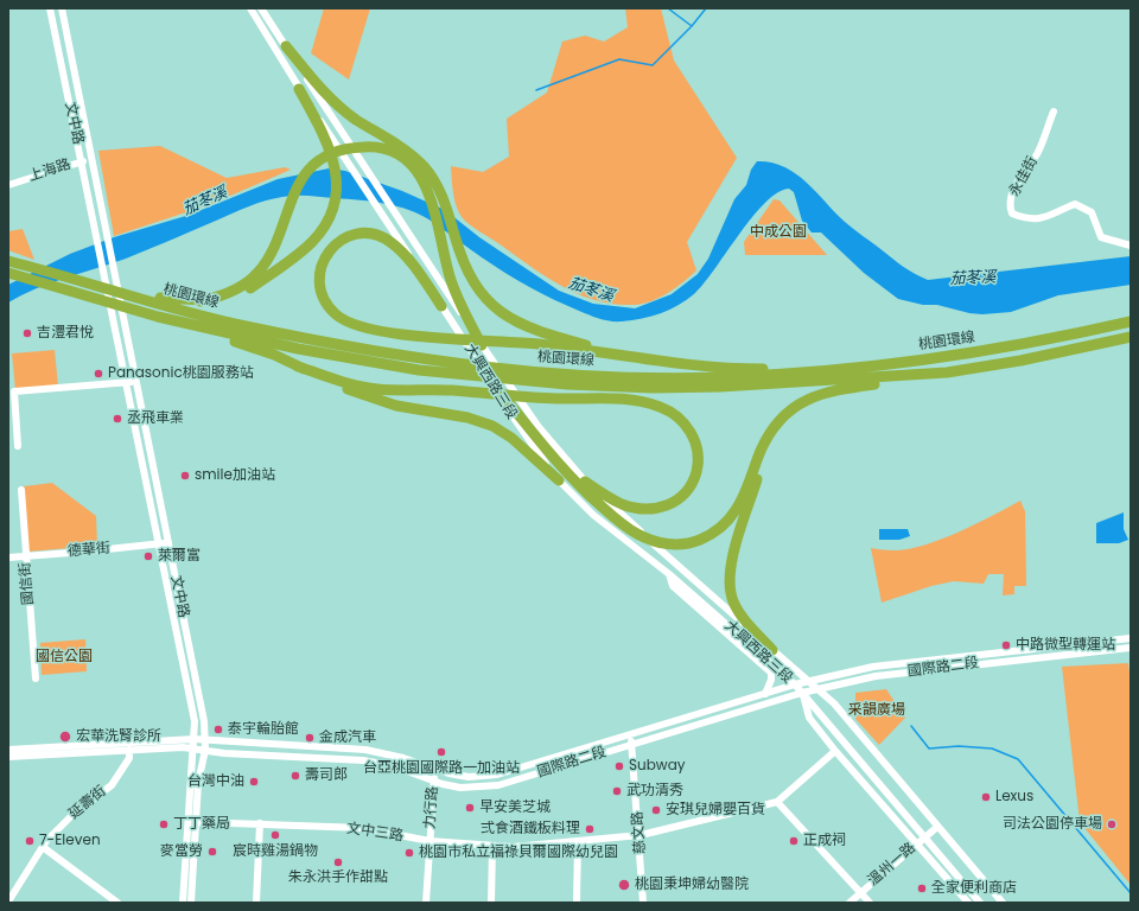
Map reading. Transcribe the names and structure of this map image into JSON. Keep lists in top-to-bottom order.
{
  "streets": {
    "highway": ["桃園環線"],
    "street": [
      "文中路",
      "上海路",
      "永佳街",
      "大興西路三段",
      "德華街",
      "國信街",
      "國際路二段",
      "延壽街",
      "力行路",
      "文中三路",
      "慈文路",
      "溫州一路"
    ]
  },
  "crossings": [
    ["文中路", "上海路"],
    ["文中路", "德華街"],
    ["文中路", "國際路二段"],
    ["文中路", "文中三路"],
    ["桃園環線", "大興西路三段"],
    ["大興西路三段", "國際路二段"],
    ["大興西路三段", "溫州一路"],
    ["德華街", "國信街"],
    ["國際路二段", "延壽街"],
    ["國際路二段", "力行路"],
    ["國際路二段", "慈文路"],
    ["力行路", "文中三路"],
    ["文中三路", "慈文路"]
  ],
  "water": ["茄苳溪"],
  "parks": ["中成公園", "國信公園", "采韻廣場"],
  "places": [
    "吉澧君悅",
    "Panasonic桃園服務站",
    "丞飛車業",
    "smile加油站",
    "萊爾富",
    "中路微型轉運站",
    "泰宇輪胎館",
    "宏華洗腎診所",
    "金成汽車",
    "台亞桃園國際路一加油站",
    "Subway",
    "壽司郎",
    "台灣中油",
    "武功清秀",
    "Lexus",
    "早安美芝城",
    "安琪兒婦嬰百貨",
    "丁丁藥局",
    "司法公園停車場",
    "弍食酒鐵板料理",
    "宸時雞湯鍋物",
    "7-Eleven",
    "正成祠",
    "麥當勞",
    "桃園市私立福祿貝爾國際幼兒園",
    "朱永洪手作甜點",
    "桃園秉坤婦幼醫院",
    "全家便利商店"
  ]
}
